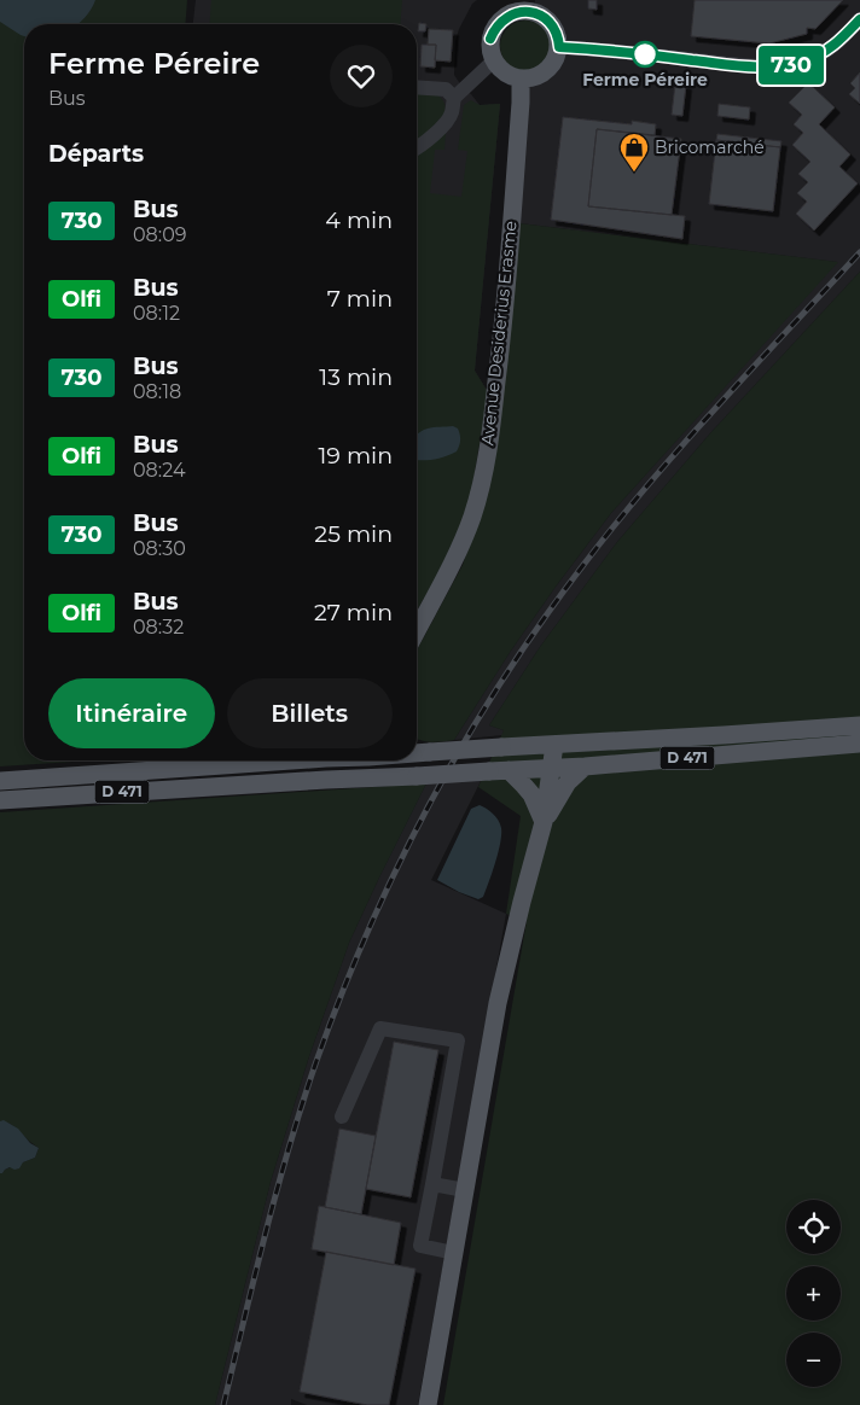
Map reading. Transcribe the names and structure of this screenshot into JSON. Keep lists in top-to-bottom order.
{
  "streets": {
    "main road": ["Avenue Desiderius Erasme", "D 471"]
  },
  "places": {
    "other": ["Ferme Péreire"],
    "shop": ["Bricomarché"]
  },
  "lines": ["bus line 730"],
  "page": {
    "on_map": "730",
    "heading": [
      ["Ferme Péreire", "Bus"],
      "Départs"
    ],
    "list": [
      {
        "mark": "730",
        "name": "Bus",
        "note": "08:09",
        "value": "4 min"
      },
      {
        "mark": "Olfi",
        "name": "Bus",
        "note": "08:12",
        "value": "7 min"
      },
      {
        "mark": "730",
        "name": "Bus",
        "note": "08:18",
        "value": "13 min"
      },
      {
        "mark": "Olfi",
        "name": "Bus",
        "note": "08:24",
        "value": "19 min"
      },
      {
        "mark": "730",
        "name": "Bus",
        "note": "08:30",
        "value": "25 min"
      },
      {
        "mark": "Olfi",
        "name": "Bus",
        "note": "08:32",
        "value": "27 min"
      }
    ],
    "buttons": ["Itinéraire", "Billets"],
    "map_buttons": ["+", "−"]
  }
}
